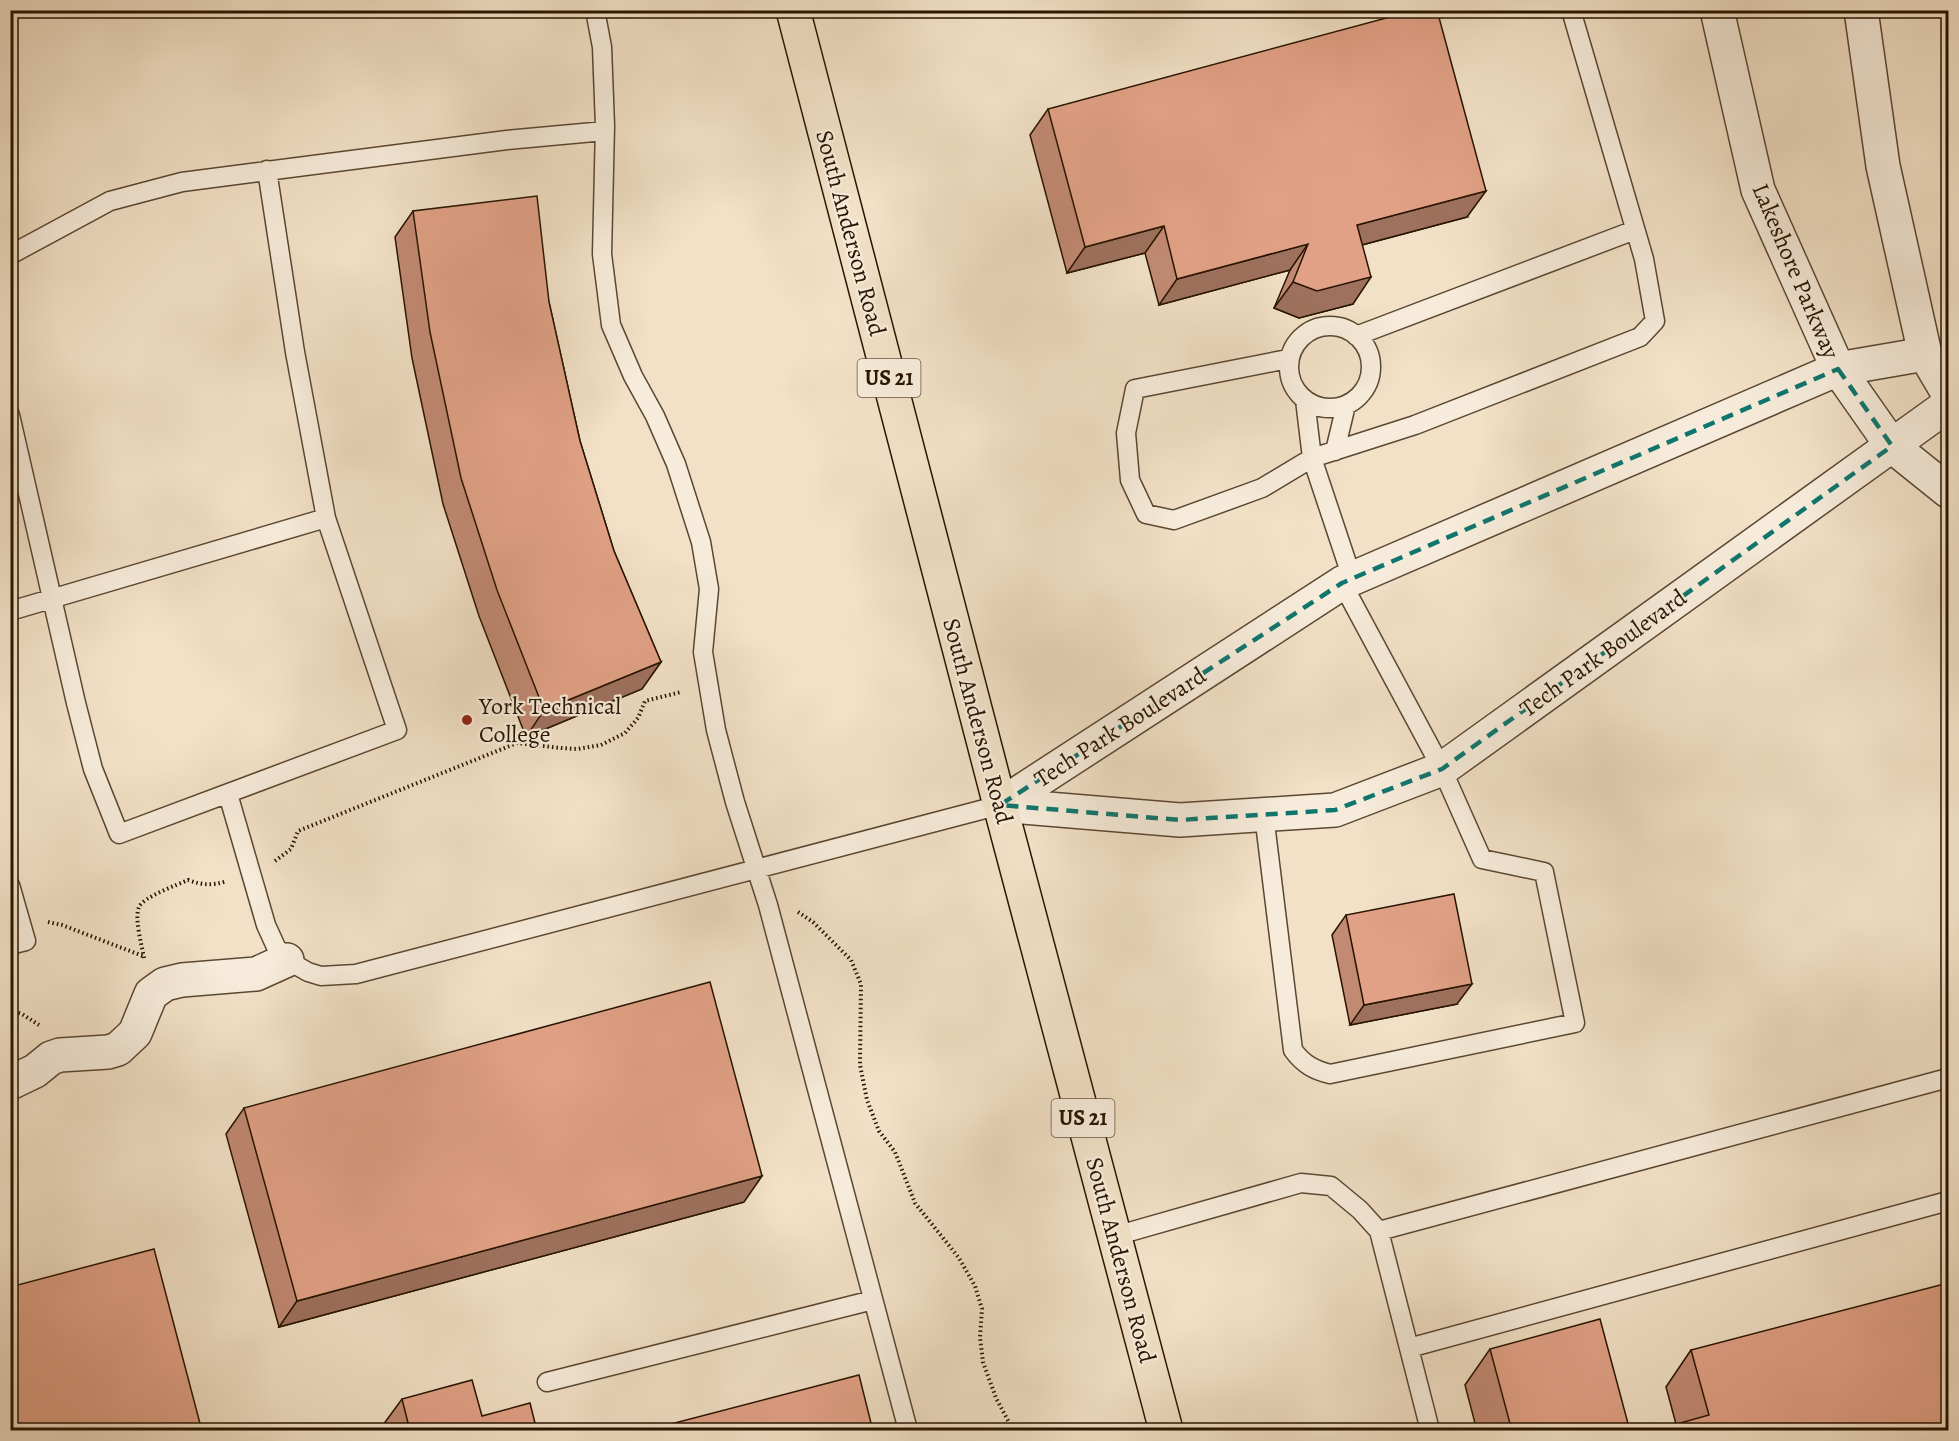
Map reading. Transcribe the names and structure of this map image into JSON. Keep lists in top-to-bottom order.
{
  "streets": {
    "main road": ["South Anderson Road", "US 21"],
    "street": ["Lakeshore Parkway", "Tech Park Boulevard"]
  },
  "crossings": [
    ["South Anderson Road", "Tech Park Boulevard"],
    ["Lakeshore Parkway", "Tech Park Boulevard"]
  ],
  "places": ["York Technical College"]
}
